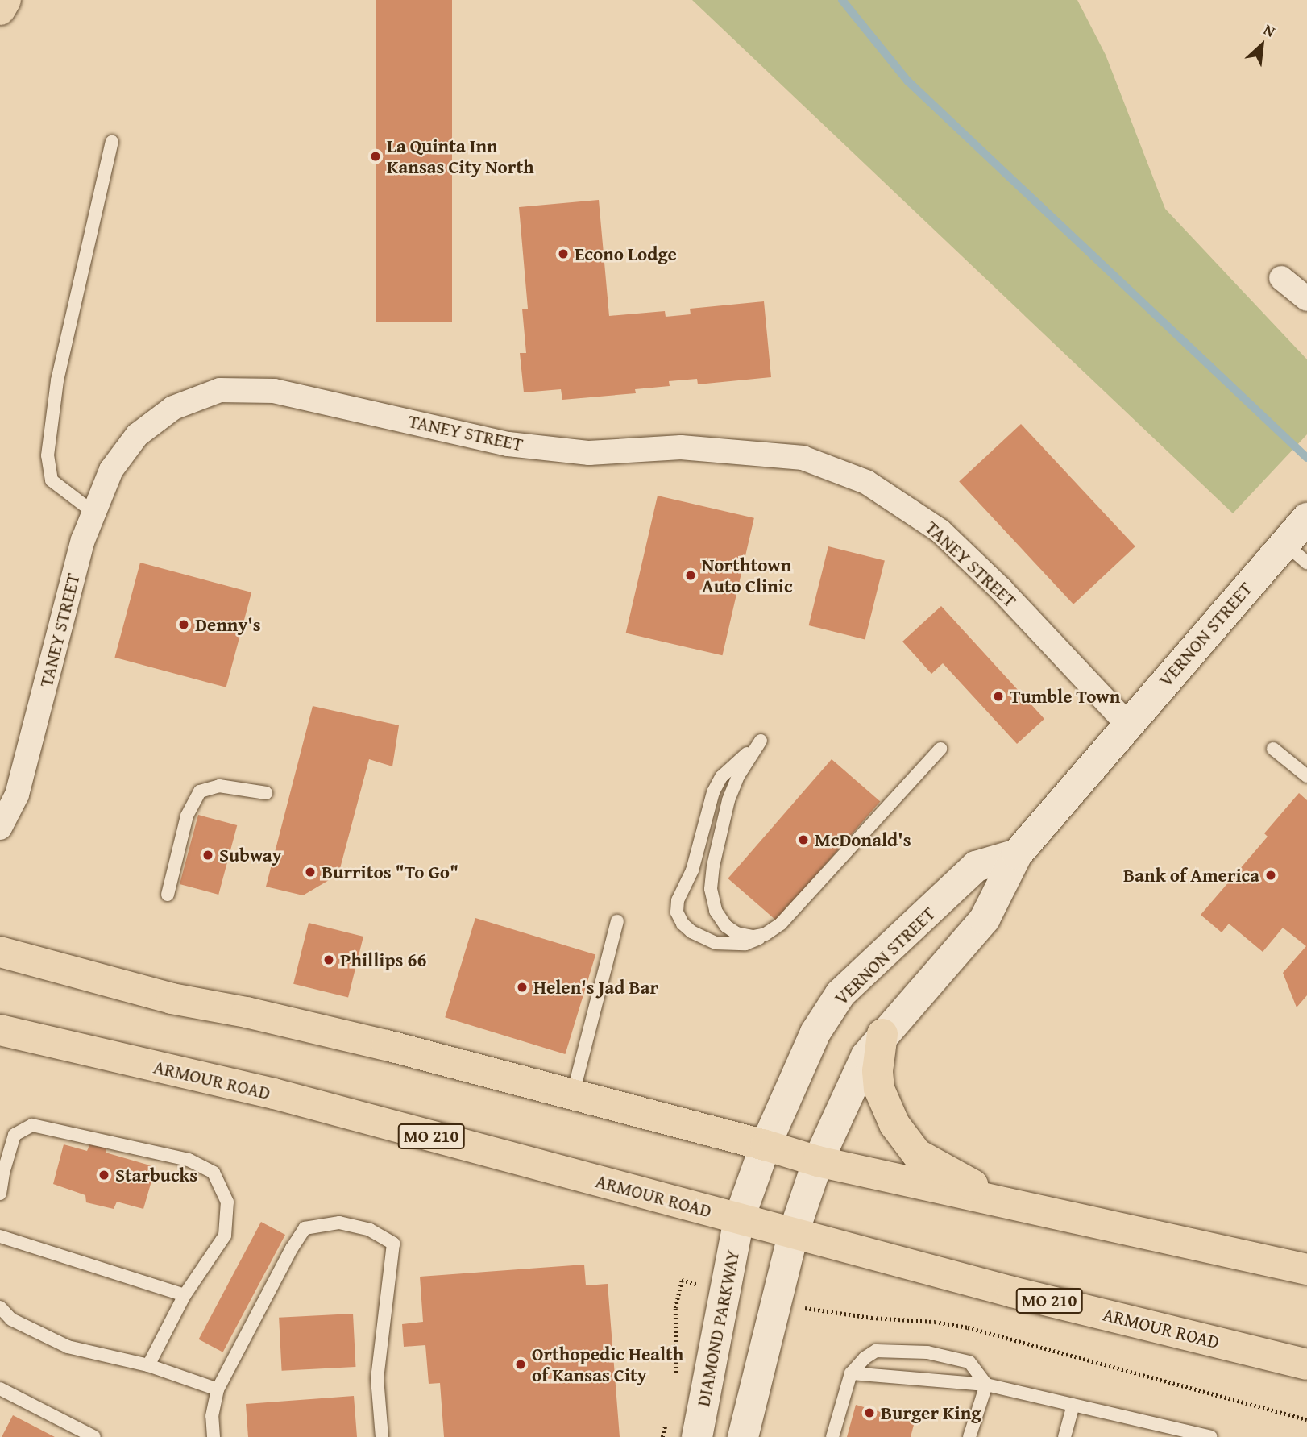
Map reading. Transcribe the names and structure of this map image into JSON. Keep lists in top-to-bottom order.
{
  "streets": {
    "highway": ["ARMOUR ROAD", "MO 210"],
    "main road": ["VERNON STREET", "DIAMOND PARKWAY"],
    "street": ["TANEY STREET"]
  },
  "crossings": [
    ["TANEY STREET", "VERNON STREET"],
    ["VERNON STREET", "ARMOUR ROAD"],
    ["VERNON STREET", "DIAMOND PARKWAY"],
    ["ARMOUR ROAD", "DIAMOND PARKWAY"]
  ],
  "places": [
    "La Quinta Inn Kansas City North",
    "Econo Lodge",
    "Northtown Auto Clinic",
    "Denny's",
    "Tumble Town",
    "McDonald's",
    "Subway",
    "Burritos \"To Go\"",
    "Bank of America",
    "Phillips 66",
    "Helen's Jad Bar",
    "Starbucks",
    "Orthopedic Health of Kansas City",
    "Burger King"
  ],
  "north": "top right"
}
